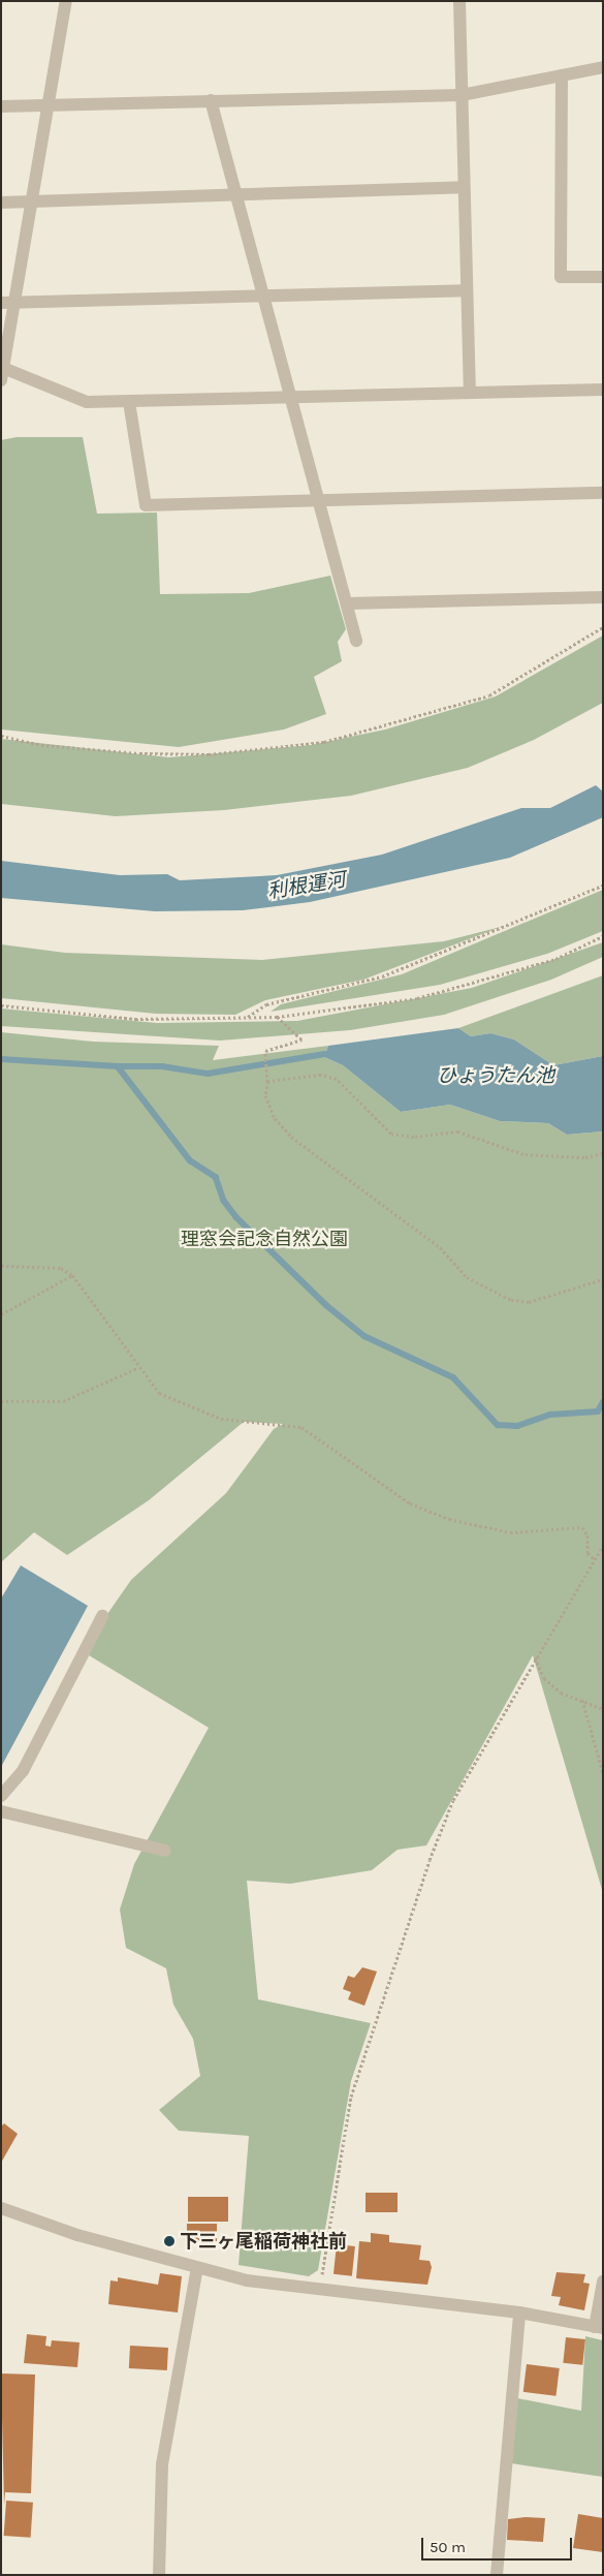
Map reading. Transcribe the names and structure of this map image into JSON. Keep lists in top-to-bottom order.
{
  "water": ["利根運河", "ひょうたん池"],
  "parks": ["理窓会記念自然公園"],
  "places": ["下三ヶ尾稲荷神社前"],
  "scale_bar": "50 m"
}
